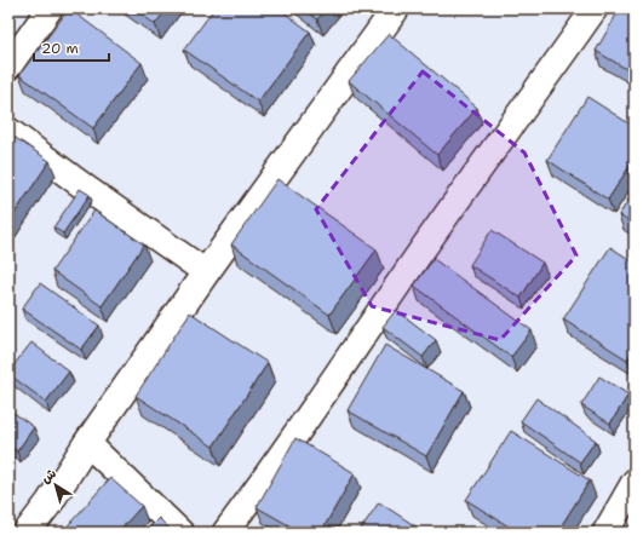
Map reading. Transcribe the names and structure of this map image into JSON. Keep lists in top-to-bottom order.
{
  "scale_bar": "20 m",
  "north": "top left"
}
